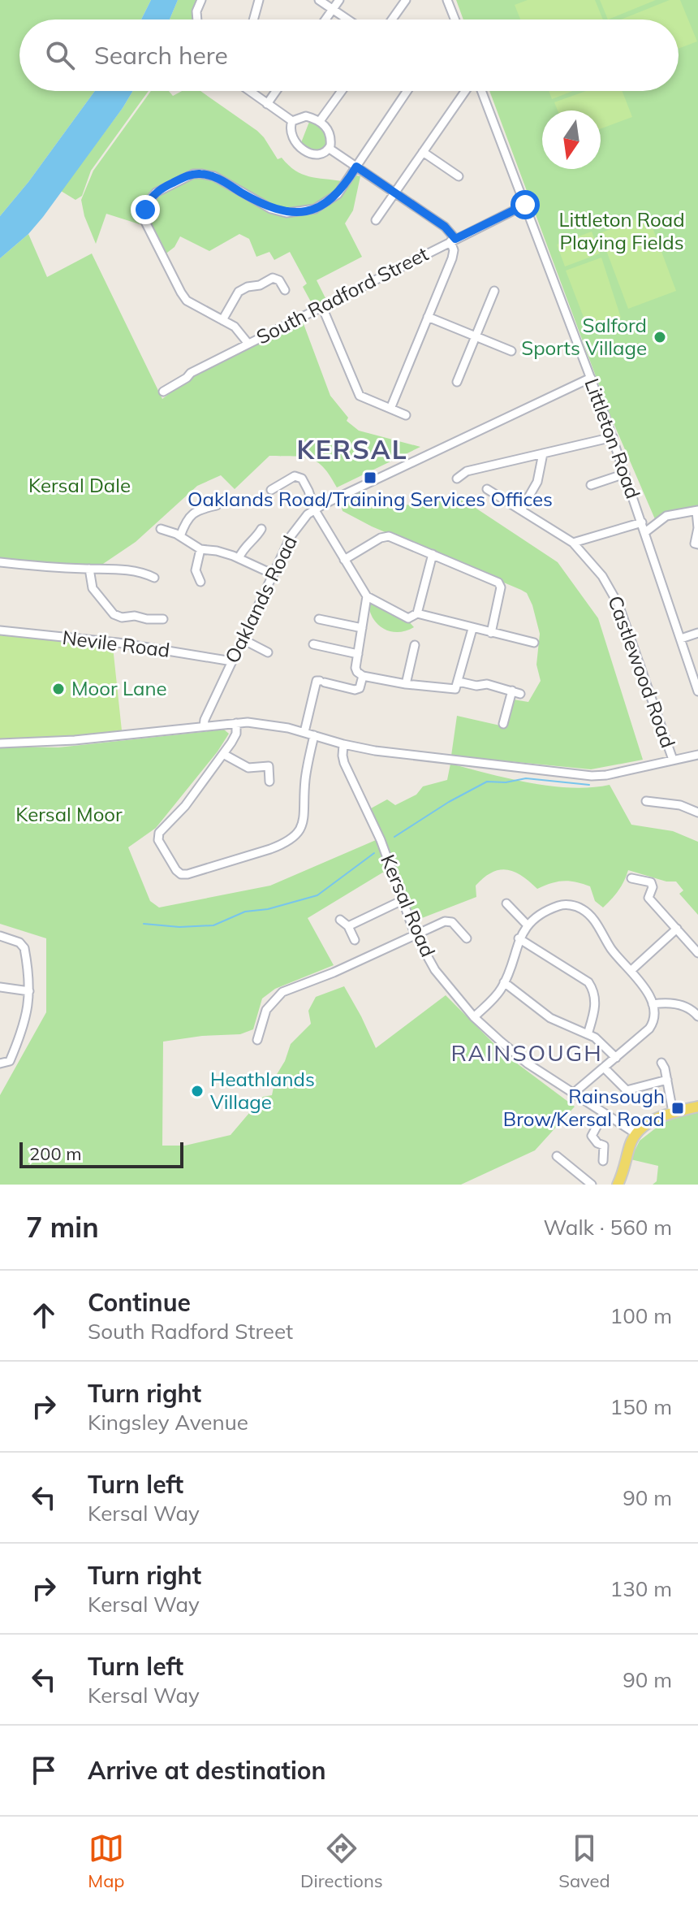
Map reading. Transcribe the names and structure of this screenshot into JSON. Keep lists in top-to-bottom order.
{
  "streets": {
    "street": [
      "South Radford Street",
      "Littleton Road",
      "Oaklands Road",
      "Nevile Road",
      "Castlewood Road",
      "Kersal Road"
    ]
  },
  "crossings": [
    ["South Radford Street", "Littleton Road"],
    ["Littleton Road", "Oaklands Road"],
    ["Oaklands Road", "Nevile Road"]
  ],
  "districts": ["KERSAL", "RAINSOUGH"],
  "parks": ["Littleton Road Playing Fields", "Kersal Dale", "Kersal Moor"],
  "places": {
    "other": ["Salford Sports Village", "Moor Lane", "Heathlands Village"],
    "transit": ["Oaklands Road/Training Services Offices", "Rainsough Brow/Kersal Road"]
  },
  "scale_bar": "200 m",
  "north": "bottom",
  "page": {
    "search": "Search here",
    "scale": "200 m",
    "heading": ["7 min", "Walk · 560 m"],
    "list": [
      ["Continue", "South Radford Street", "100 m"],
      ["Turn right", "Kingsley Avenue", "150 m"],
      ["Turn left", "Kersal Way", "90 m"],
      ["Turn right", "Kersal Way", "130 m"],
      ["Turn left", "Kersal Way", "90 m"],
      "Arrive at destination"
    ],
    "nav": ["Map", "Directions", "Saved"]
  }
}
